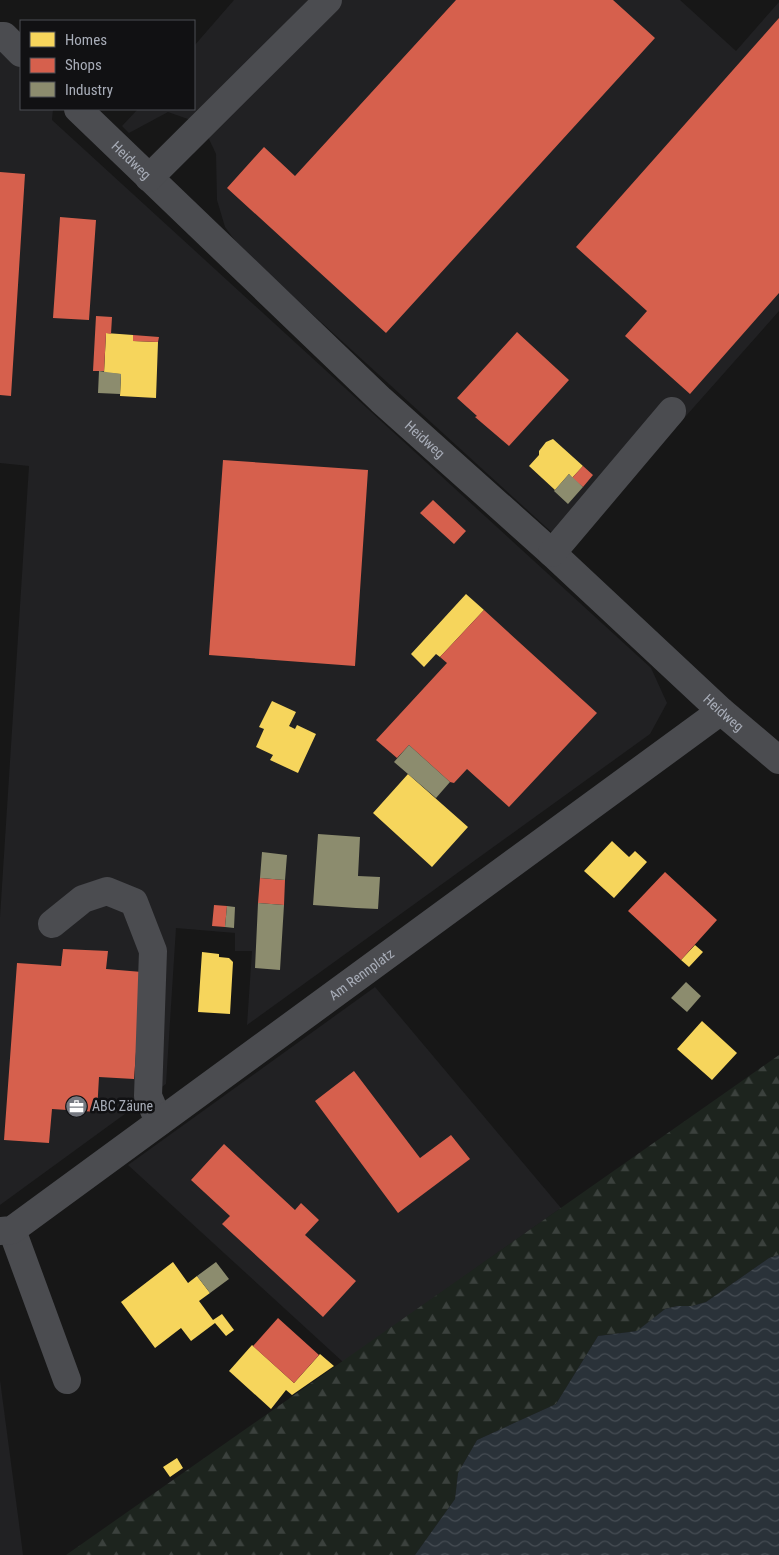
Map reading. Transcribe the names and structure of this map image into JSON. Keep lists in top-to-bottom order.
{
  "streets": {
    "street": ["Heidweg", "Am Rennplatz"]
  },
  "crossings": [
    ["Heidweg", "Am Rennplatz"]
  ],
  "places": {
    "office": ["ABC Zäune"]
  },
  "legend": ["Homes", "Shops", "Industry"]
}
